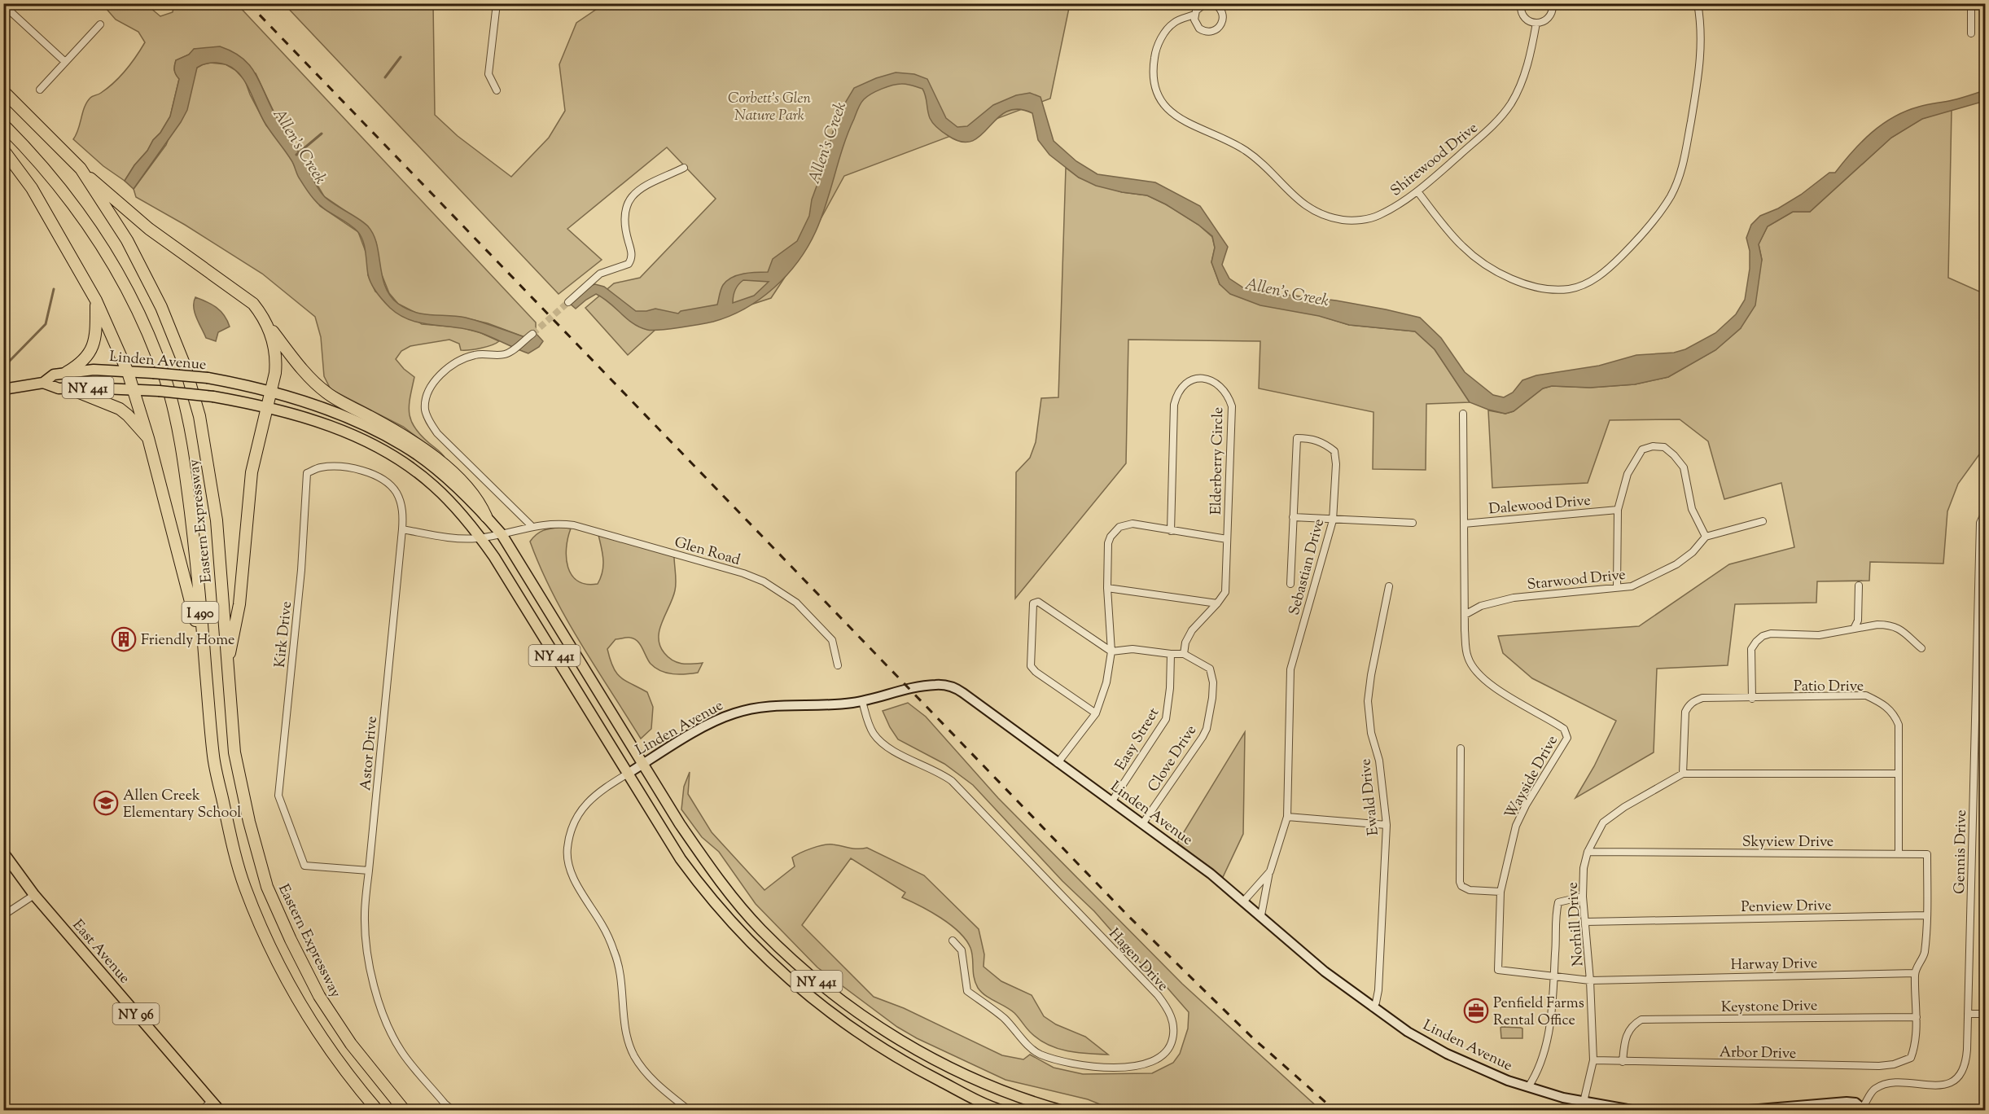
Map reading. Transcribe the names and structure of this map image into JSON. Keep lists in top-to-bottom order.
{
  "streets": {
    "highway": ["Eastern Expressway", "I 490"],
    "main road": [
      "Linden Avenue",
      "NY 441",
      "East Avenue",
      "NY 96"
    ],
    "street": [
      "Shirewood Drive",
      "Elderberry Circle",
      "Dalewood Drive",
      "Glen Road",
      "Sebastian Drive",
      "Starwood Drive",
      "Kirk Drive",
      "Patio Drive",
      "Easy Street",
      "Astor Drive",
      "Clove Drive",
      "Wayside Drive",
      "Ewald Drive",
      "Skyview Drive",
      "Gennis Drive",
      "Penview Drive",
      "Norhill Drive",
      "Hagen Drive",
      "Harway Drive",
      "Keystone Drive",
      "Arbor Drive"
    ]
  },
  "crossings": [
    ["Linden Avenue", "NY 441"],
    ["Linden Avenue", "Sebastian Drive"],
    ["Linden Avenue", "Easy Street"],
    ["Linden Avenue", "Clove Drive"],
    ["Linden Avenue", "Ewald Drive"],
    ["Linden Avenue", "Norhill Drive"],
    ["Linden Avenue", "Hagen Drive"],
    ["NY 441", "Glen Road"],
    ["Elderberry Circle", "Clove Drive"],
    ["Dalewood Drive", "Wayside Drive"],
    ["Starwood Drive", "Wayside Drive"],
    ["Kirk Drive", "Astor Drive"],
    ["Patio Drive", "Skyview Drive"],
    ["Patio Drive", "Norhill Drive"],
    ["Wayside Drive", "Harway Drive"],
    ["Skyview Drive", "Penview Drive"],
    ["Skyview Drive", "Norhill Drive"],
    ["Penview Drive", "Norhill Drive"],
    ["Norhill Drive", "Harway Drive"],
    ["Norhill Drive", "Arbor Drive"],
    ["Keystone Drive", "Arbor Drive"]
  ],
  "water": ["Allen's Creek"],
  "parks": ["Corbett's Glen Nature Park"],
  "places": {
    "building": ["Friendly Home"],
    "school or university": ["Allen Creek Elementary School"],
    "office": ["Penfield Farms Rental Office"]
  }
}
